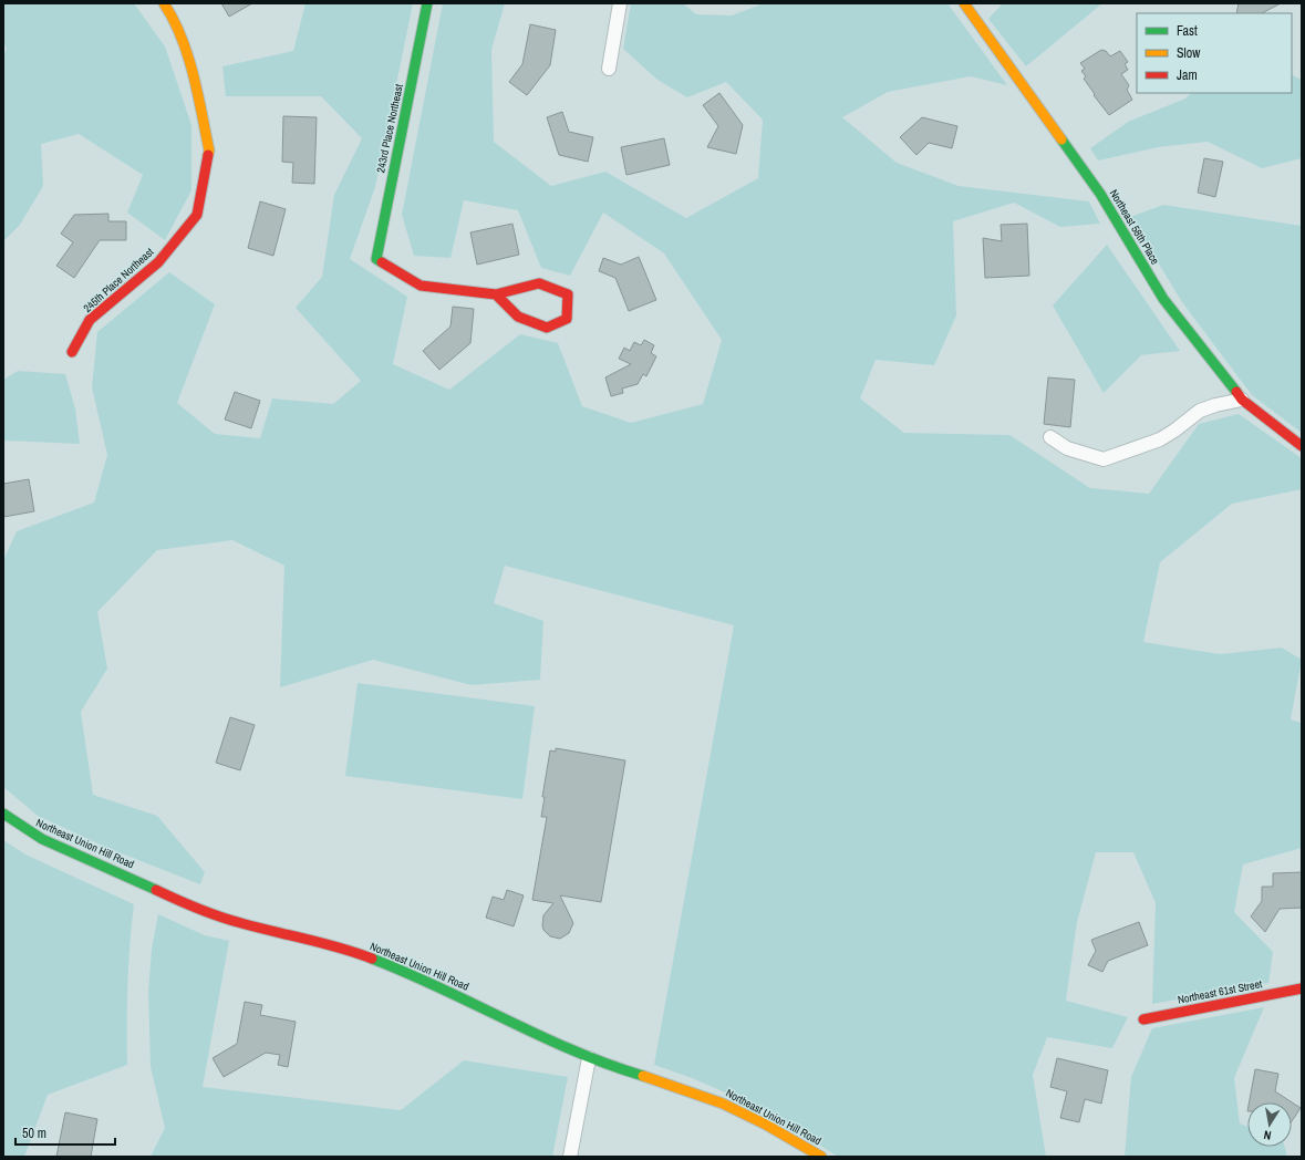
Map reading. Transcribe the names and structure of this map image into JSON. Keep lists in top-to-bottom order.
{
  "streets": {
    "street": [
      "243rd Place Northeast",
      "Northeast 58th Place",
      "245th Place Northeast",
      "Northeast Union Hill Road",
      "Northeast 61st Street"
    ]
  },
  "legend": ["Fast", "Slow", "Jam"],
  "scale_bar": "50 m",
  "north": "bottom"
}
